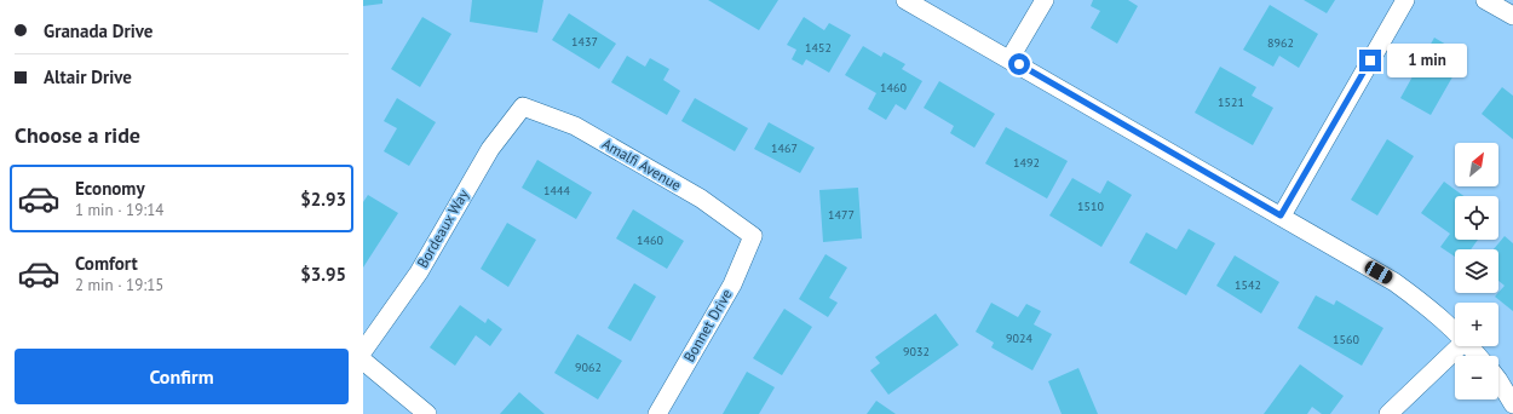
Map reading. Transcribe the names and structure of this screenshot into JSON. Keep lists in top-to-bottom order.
{
  "streets": {
    "street": ["Amalfi Avenue", "Bordeaux Way", "Bonnet Drive"]
  },
  "crossings": [
    ["Amalfi Avenue", "Bordeaux Way"],
    ["Amalfi Avenue", "Bonnet Drive"]
  ],
  "house_numbers": [
    "1437",
    "8962",
    "1452",
    "1460",
    "1521",
    "1467",
    "1492",
    "1444",
    "1510",
    "1477",
    "1460",
    "1542",
    "9024",
    "1560",
    "9032",
    "9062"
  ],
  "north": "top right",
  "page": {
    "banner": ["Granada Drive", "Altair Drive"],
    "bubble": "1 min",
    "heading": "Choose a ride",
    "map_buttons": ["+", "−"],
    "list": [
      {
        "name": "Economy",
        "note": "1 min · 19:14",
        "value": "$2.93"
      },
      {
        "name": "Comfort",
        "note": "2 min · 19:15",
        "value": "$3.95"
      }
    ],
    "buttons": "Confirm"
  }
}
